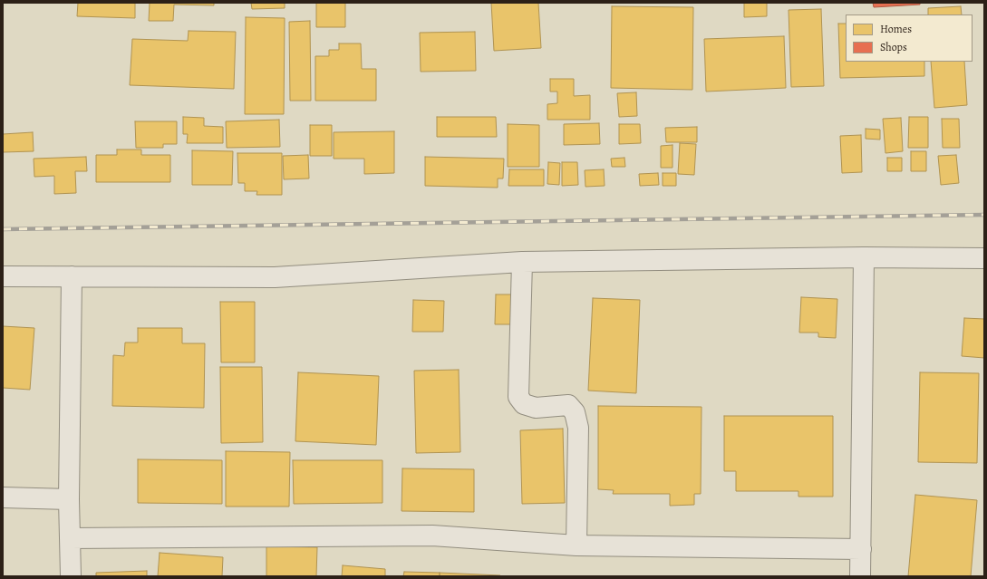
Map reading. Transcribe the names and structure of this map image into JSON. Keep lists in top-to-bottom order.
{
  "legend": ["Homes", "Shops"]
}
